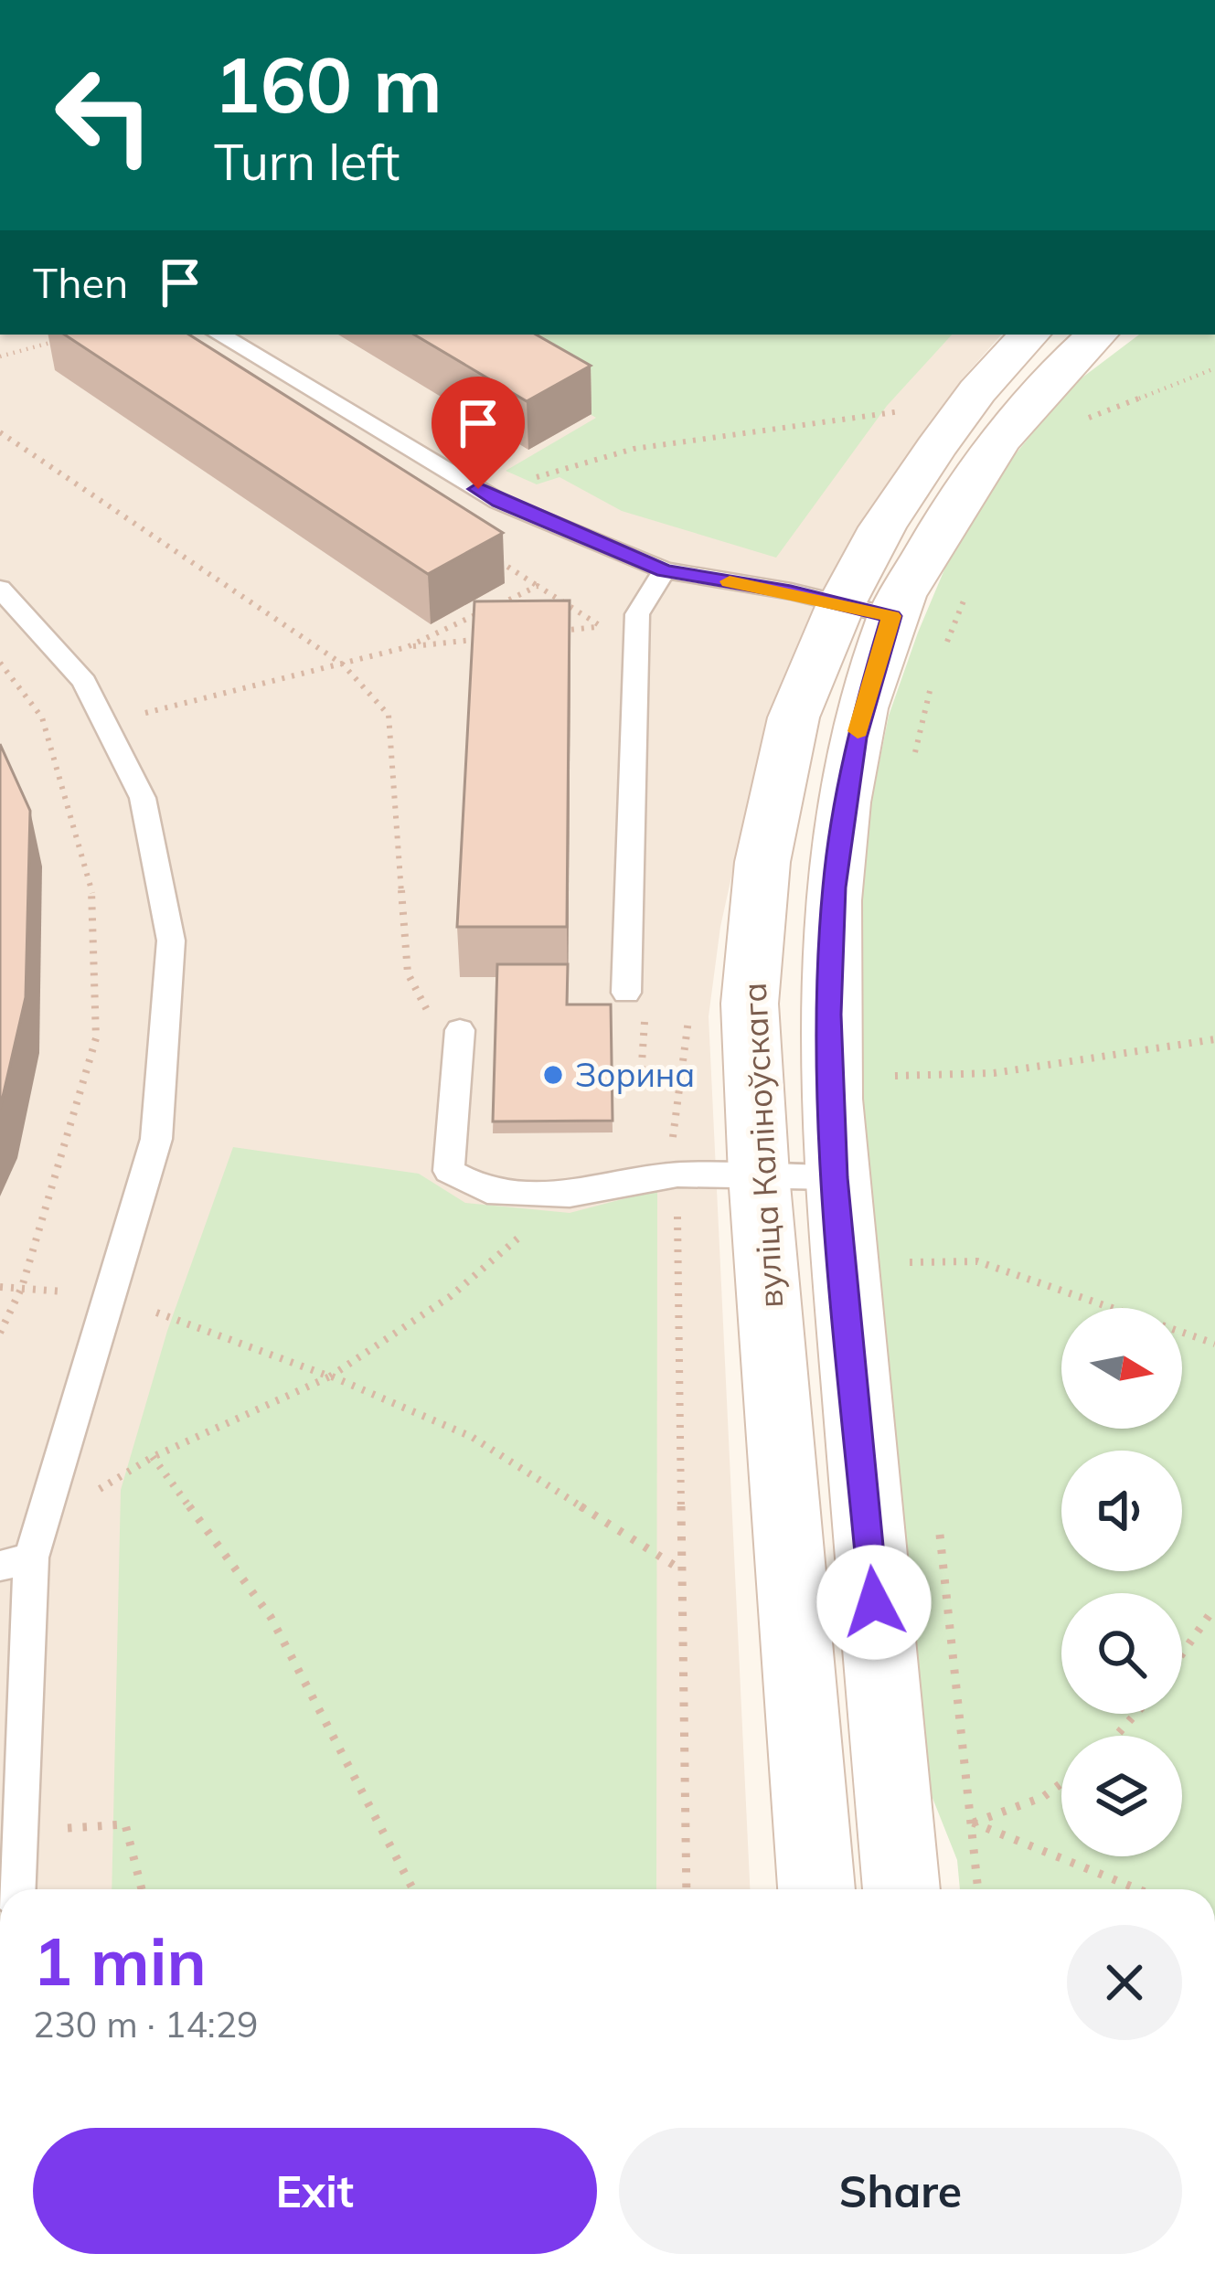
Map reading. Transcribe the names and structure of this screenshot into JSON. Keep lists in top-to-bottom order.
{
  "streets": {
    "main road": ["вуліца Каліноўскага"]
  },
  "places": ["Зорина"],
  "north": "right",
  "page": {
    "turn": ["160 m", "Turn left"],
    "then": "Then",
    "heading": ["1 min", "230 m · 14:29"],
    "buttons": ["Exit", "Share"]
  }
}
